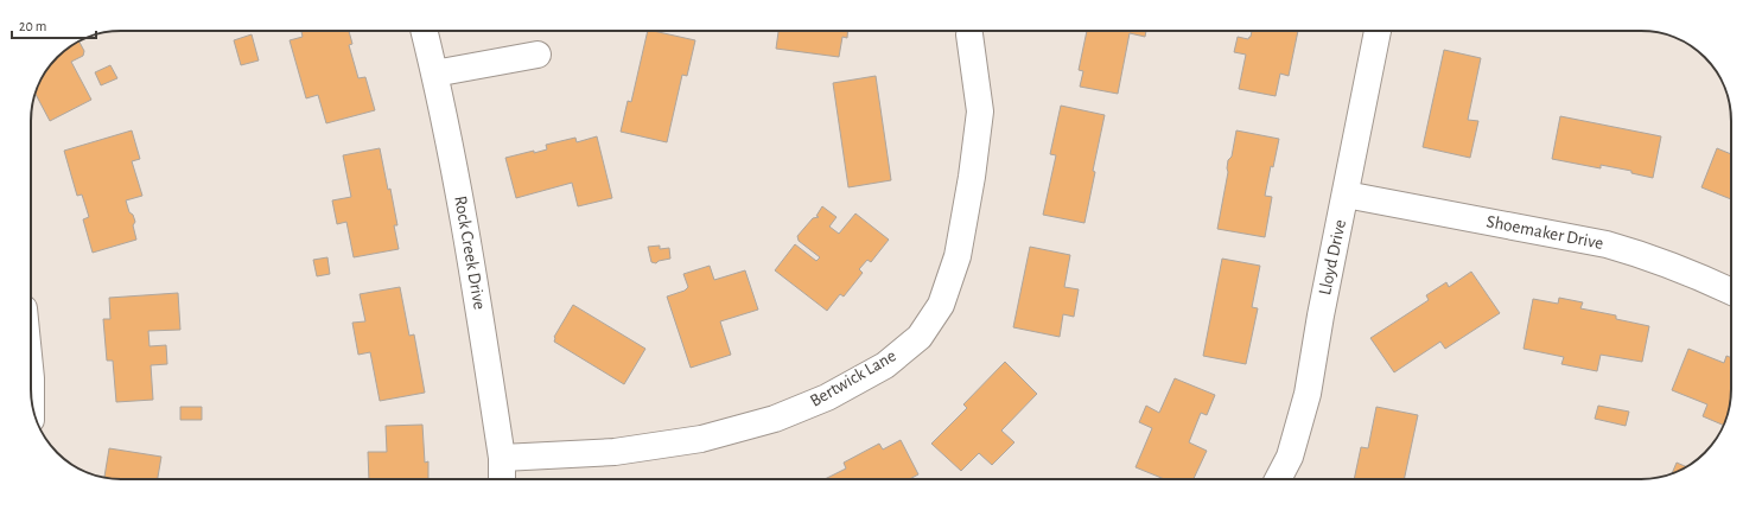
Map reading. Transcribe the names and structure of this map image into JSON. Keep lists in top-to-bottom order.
{
  "streets": {
    "street": [
      "Shoemaker Drive",
      "Rock Creek Drive",
      "Lloyd Drive",
      "Bertwick Lane"
    ]
  },
  "crossings": [
    ["Shoemaker Drive", "Lloyd Drive"],
    ["Rock Creek Drive", "Bertwick Lane"]
  ],
  "scale_bar": "20 m"
}
